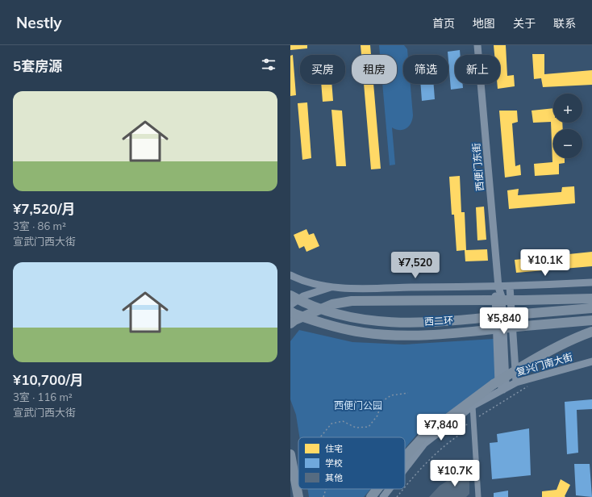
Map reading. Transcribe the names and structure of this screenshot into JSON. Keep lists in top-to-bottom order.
{
  "streets": {
    "highway": ["西二环"],
    "street": ["西便门东街", "复兴门南大街"]
  },
  "crossings": [
    ["西便门东街", "复兴门南大街"]
  ],
  "parks": ["西便门公园"],
  "legend": ["住宅", "学校", "其他"],
  "page": {
    "header": "Nestly",
    "nav": [
      "首页",
      "地图",
      "关于",
      "联系"
    ],
    "heading": "5套房源",
    "chip": [
      "买房",
      "租房",
      "筛选",
      "新上"
    ],
    "list": [
      {
        "name": "¥7,520/月",
        "note": "3室 · 86 m² · 宣武门西大街"
      },
      {
        "name": "¥10,700/月",
        "note": "3室 · 116 m² · 宣武门西大街"
      }
    ],
    "map_buttons": ["+", "−"],
    "price": [
      "¥10.1K",
      "¥7,520",
      "¥5,840",
      "¥7,840",
      "¥10.7K"
    ]
  }
}
